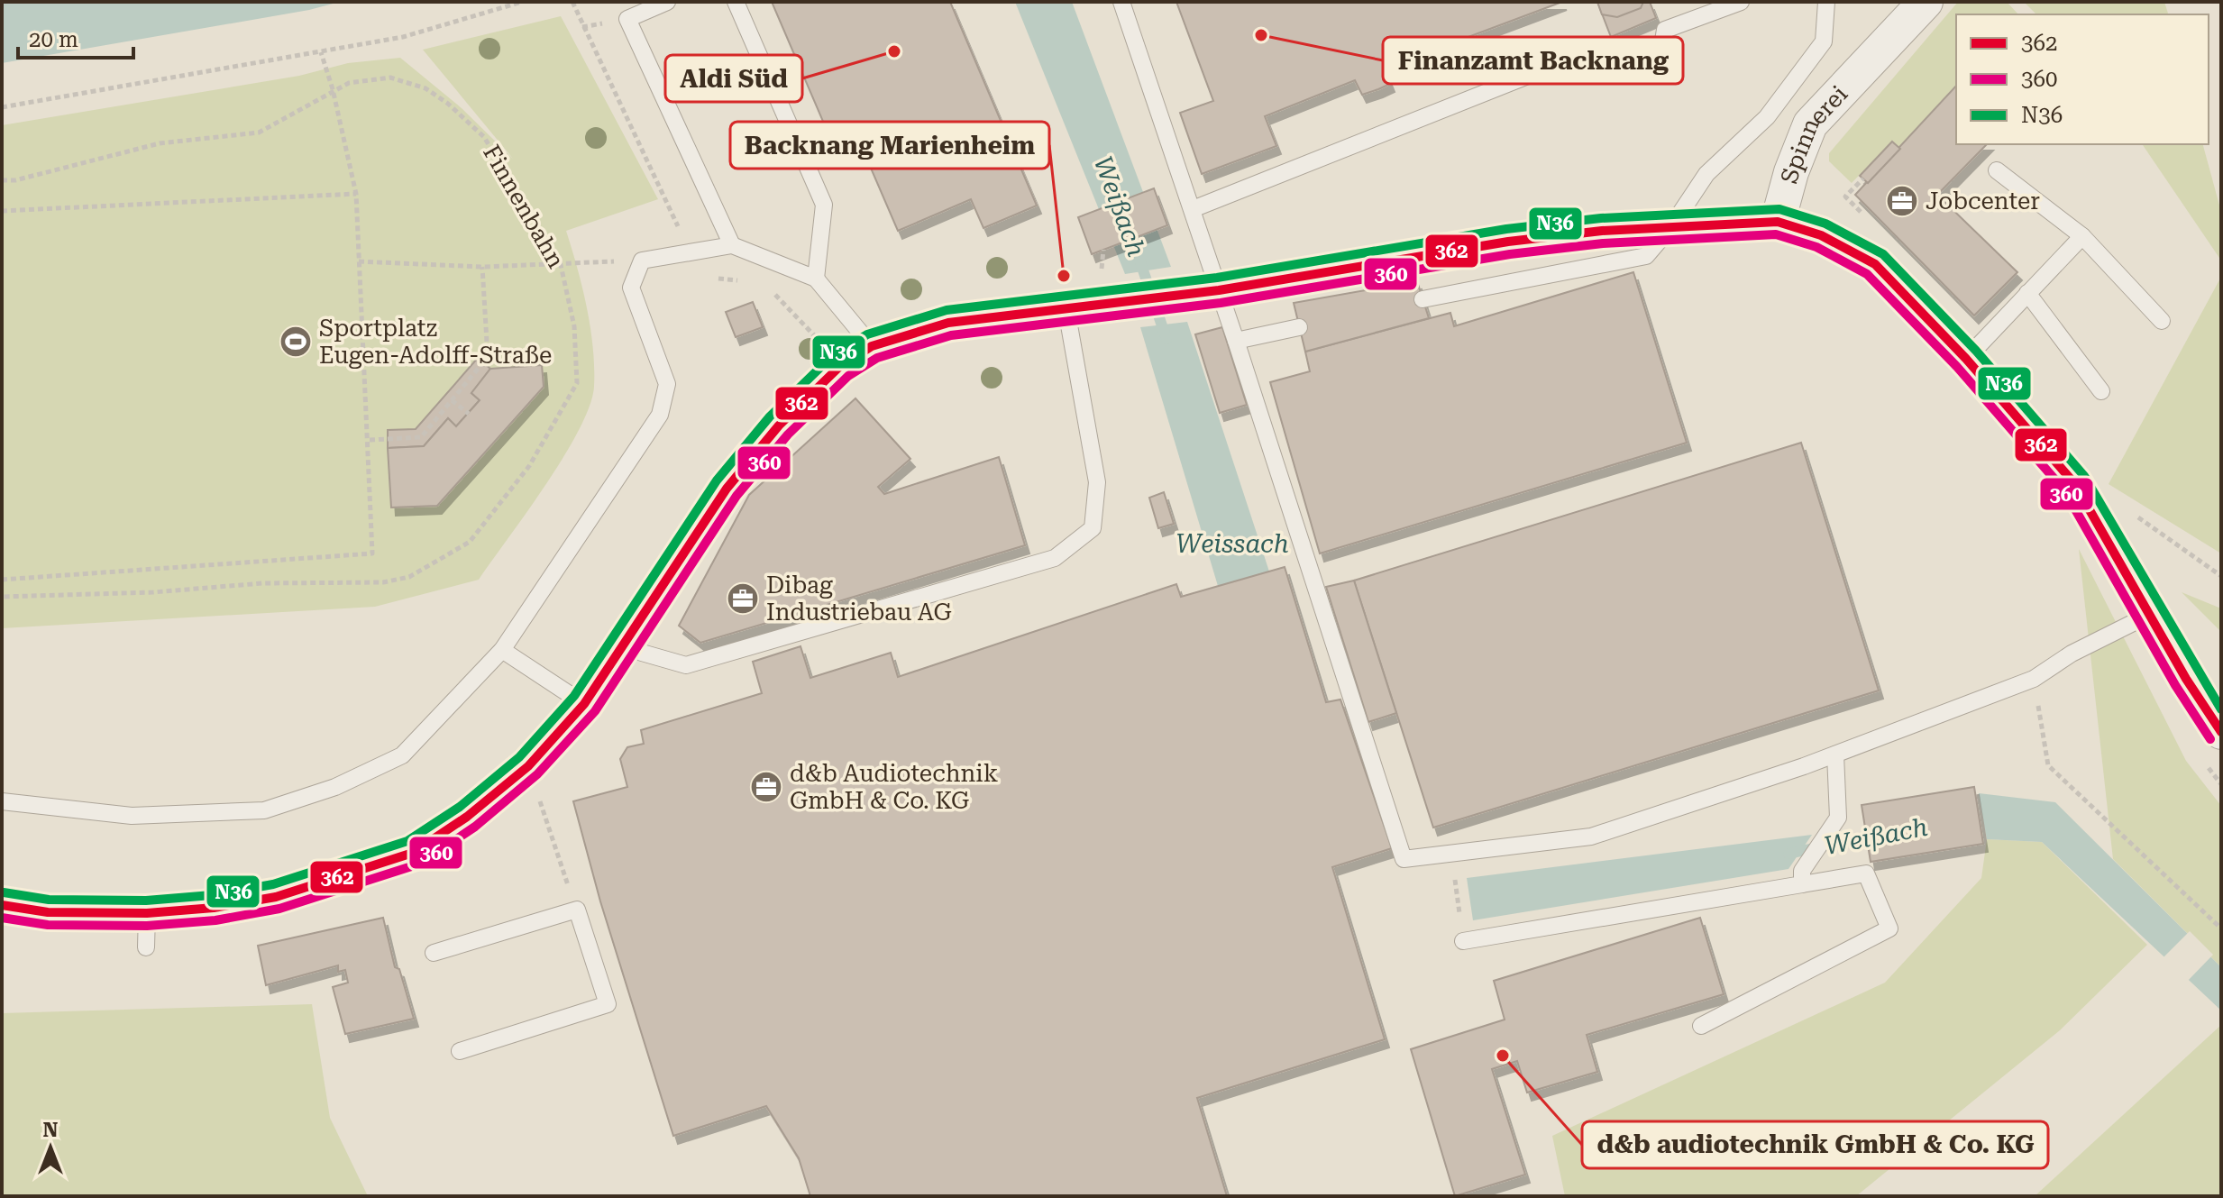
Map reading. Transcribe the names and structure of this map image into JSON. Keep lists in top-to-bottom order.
{
  "streets": {
    "street": ["Spinnerei"],
    "path": ["Finnenbahn"]
  },
  "water": ["Weißach", "Weissach"],
  "places": {
    "other": [
      "Finanzamt Backnang",
      "Aldi Süd",
      "Backnang Marienheim",
      "d&b audiotechnik GmbH & Co. KG"
    ],
    "office": ["Jobcenter", "Dibag Industriebau AG", "d&b Audiotechnik GmbH & Co. KG"],
    "sports": ["Sportplatz Eugen-Adolff-Straße"]
  },
  "lines": ["transit line N36", "transit line 362", "transit line 360"],
  "legend": ["362", "360", "N36"],
  "scale_bar": "20 m",
  "north": "top"
}
